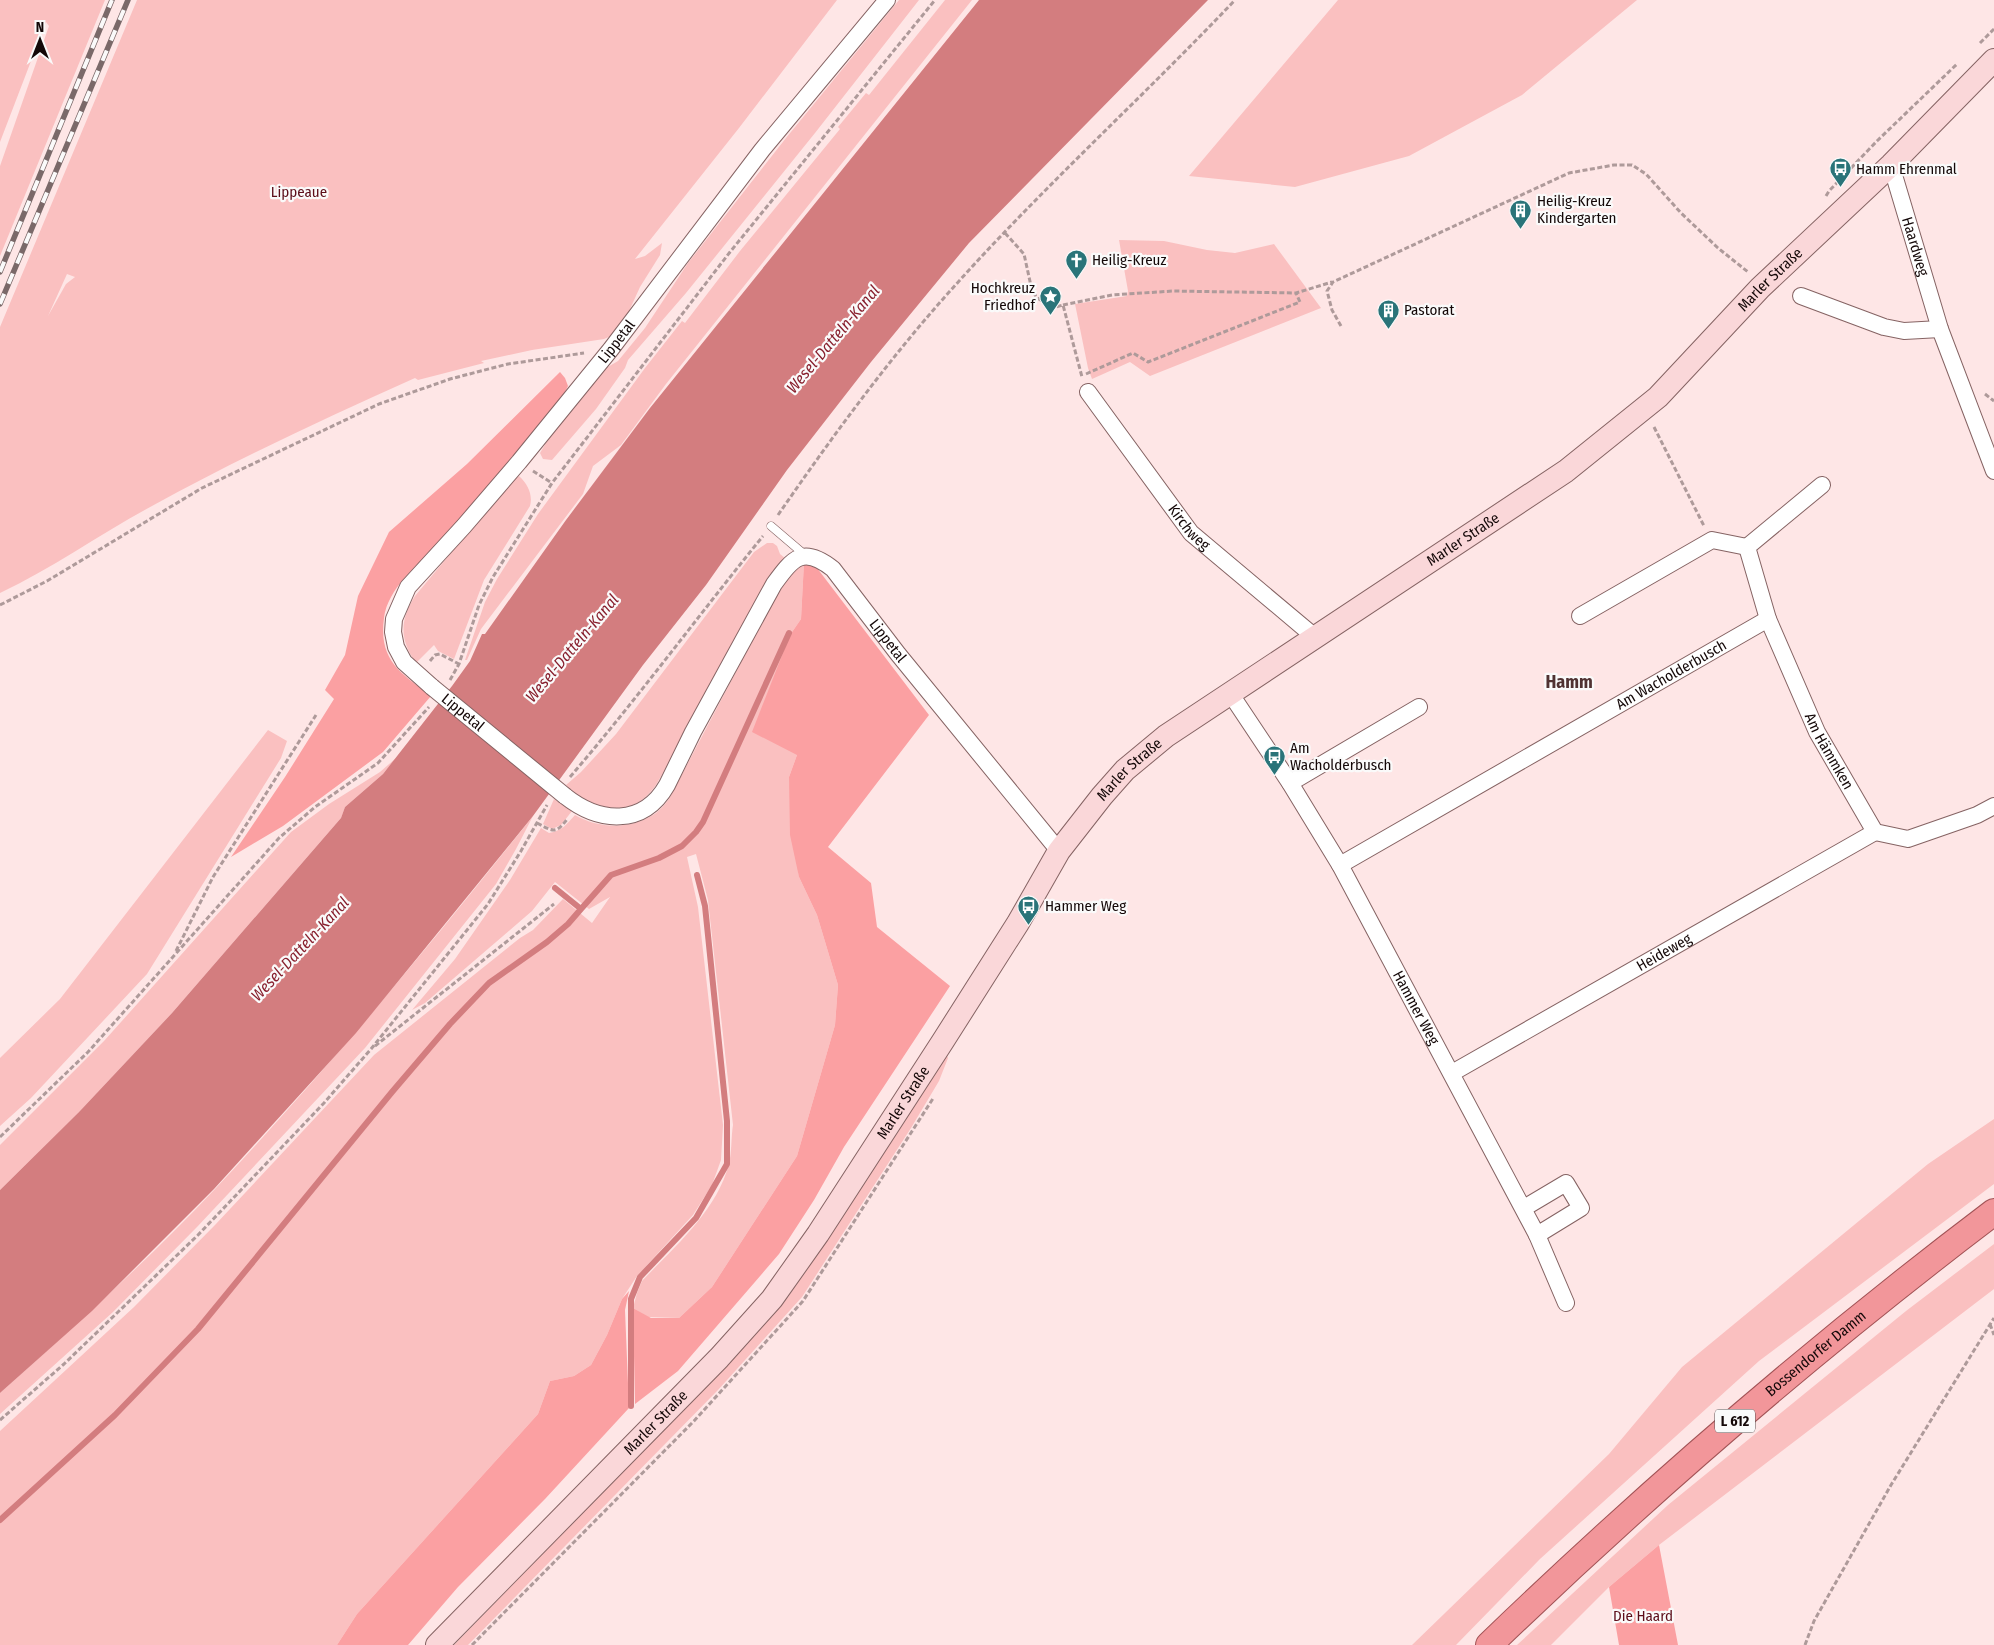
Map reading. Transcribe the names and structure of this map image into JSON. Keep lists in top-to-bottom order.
{
  "streets": {
    "highway": ["Bossendorfer Damm", "L 612"],
    "main road": ["Marler Straße"],
    "street": [
      "Haardweg",
      "Lippetal",
      "Kirchweg",
      "Am Wacholderbusch",
      "Am Hämmken",
      "Heideweg",
      "Hammer Weg"
    ]
  },
  "crossings": [
    ["Haardweg", "Marler Straße"],
    ["Marler Straße", "Lippetal"],
    ["Marler Straße", "Kirchweg"],
    ["Marler Straße", "Hammer Weg"],
    ["Am Wacholderbusch", "Am Hämmken"],
    ["Am Wacholderbusch", "Hammer Weg"],
    ["Am Hämmken", "Heideweg"],
    ["Heideweg", "Hammer Weg"]
  ],
  "districts": ["Hamm"],
  "water": ["Wesel-Datteln-Kanal"],
  "parks": ["Lippeaue", "Die Haard"],
  "places": {
    "bus stop": ["Hamm Ehrenmal", "Am Wacholderbusch", "Hammer Weg"],
    "building": ["Heilig-Kreuz Kindergarten", "Pastorat"],
    "church": ["Heilig-Kreuz"],
    "place": ["Hochkreuz Friedhof"]
  },
  "north": "top"
}
